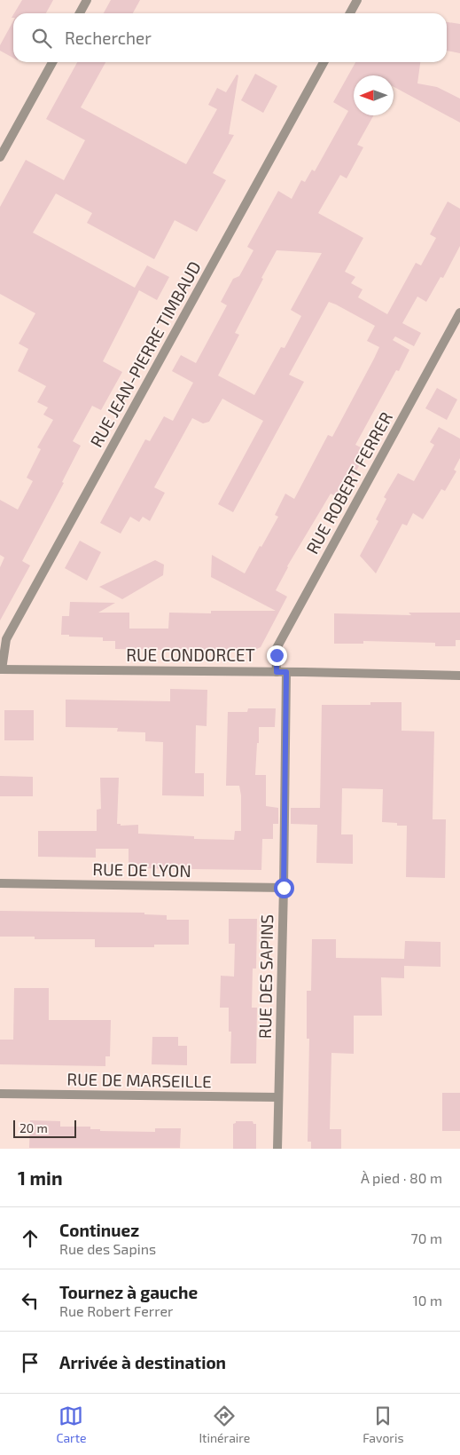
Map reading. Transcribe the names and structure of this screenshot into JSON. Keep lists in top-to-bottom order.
{
  "streets": {
    "street": [
      "RUE JEAN-PIERRE TIMBAUD",
      "RUE ROBERT FERRER",
      "RUE CONDORCET",
      "RUE DE LYON",
      "RUE DES SAPINS",
      "RUE DE MARSEILLE"
    ]
  },
  "crossings": [
    ["RUE JEAN-PIERRE TIMBAUD", "RUE CONDORCET"],
    ["RUE ROBERT FERRER", "RUE CONDORCET"],
    ["RUE CONDORCET", "RUE DES SAPINS"],
    ["RUE DE LYON", "RUE DES SAPINS"],
    ["RUE DES SAPINS", "RUE DE MARSEILLE"]
  ],
  "scale_bar": "20 m",
  "north": "left",
  "page": {
    "search": "Rechercher",
    "scale": "20 m",
    "heading": ["1 min", "À pied · 80 m"],
    "list": [
      ["Continuez", "Rue des Sapins", "70 m"],
      ["Tournez à gauche", "Rue Robert Ferrer", "10 m"],
      "Arrivée à destination"
    ],
    "nav": ["Carte", "Itinéraire", "Favoris"]
  }
}
